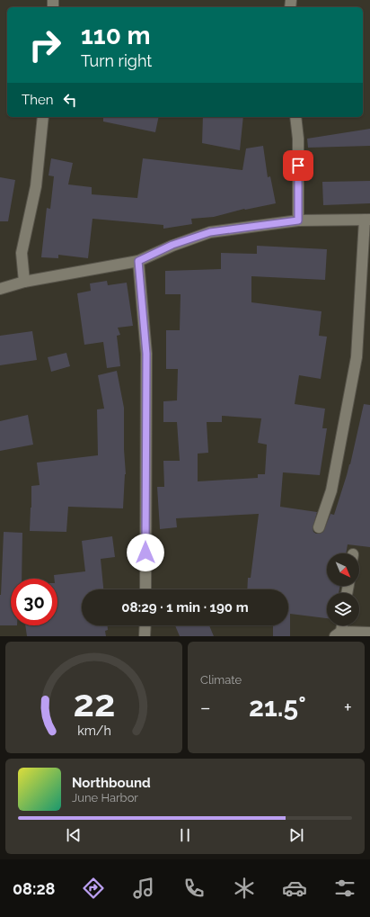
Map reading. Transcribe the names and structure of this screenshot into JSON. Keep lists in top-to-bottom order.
{
  "north": "bottom right",
  "page": {
    "turn": ["110 m", "Turn right"],
    "then": "Then",
    "limit": "30",
    "trip": "08:29 · 1 min · 190 m",
    "tile": "Climate",
    "heat": ["−", "21.5°", "+"],
    "song": ["Northbound", "June Harbor"],
    "tabs": "08:28",
    "gauge": ["22", "km/h"]
  }
}
